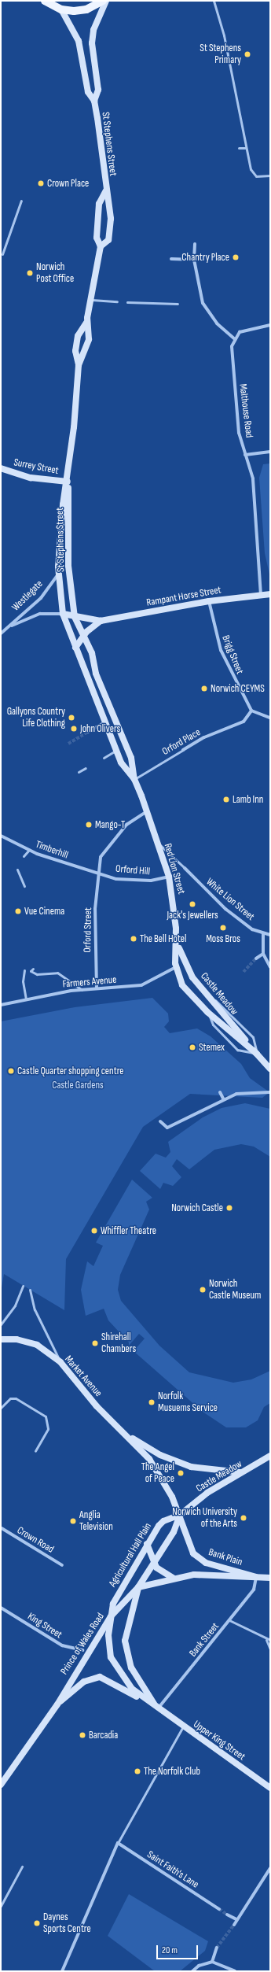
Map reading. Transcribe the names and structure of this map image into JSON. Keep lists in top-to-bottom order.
{
  "streets": {
    "street": [
      "St Stephens Street",
      "Malthouse Road",
      "Surrey Street",
      "Westlegate",
      "Rampant Horse Street",
      "Brigg Street",
      "Orford Place",
      "Timberhill",
      "Red Lion Street",
      "Orford Hill",
      "White Lion Street",
      "Orford Street",
      "Farmers Avenue",
      "Castle Meadow",
      "Market Avenue",
      "Crown Road",
      "Agricultural Hall Plain",
      "Bank Plain",
      "King Street",
      "Bank Street",
      "Prince of Wales Road",
      "Upper King Street",
      "Saint Faith's Lane"
    ]
  },
  "crossings": [
    ["St Stephens Street", "Surrey Street"],
    ["St Stephens Street", "Westlegate"],
    ["St Stephens Street", "Rampant Horse Street"],
    ["St Stephens Street", "Red Lion Street"],
    ["Malthouse Road", "Rampant Horse Street"],
    ["Westlegate", "Rampant Horse Street"],
    ["Westlegate", "Red Lion Street"],
    ["Rampant Horse Street", "Brigg Street"],
    ["Rampant Horse Street", "Red Lion Street"],
    ["Brigg Street", "Orford Place"],
    ["Orford Place", "Red Lion Street"],
    ["Timberhill", "Orford Hill"],
    ["Timberhill", "Orford Street"],
    ["Red Lion Street", "Orford Hill"],
    ["Red Lion Street", "White Lion Street"],
    ["Red Lion Street", "Farmers Avenue"],
    ["Red Lion Street", "Castle Meadow"],
    ["Orford Hill", "Orford Street"],
    ["Orford Street", "Farmers Avenue"],
    ["Farmers Avenue", "Castle Meadow"],
    ["Castle Meadow", "Market Avenue"],
    ["Castle Meadow", "Agricultural Hall Plain"],
    ["Castle Meadow", "Bank Plain"],
    ["Castle Meadow", "Prince of Wales Road"],
    ["Market Avenue", "Agricultural Hall Plain"],
    ["Market Avenue", "Bank Plain"],
    ["Market Avenue", "Prince of Wales Road"],
    ["Agricultural Hall Plain", "Bank Plain"],
    ["Agricultural Hall Plain", "Prince of Wales Road"],
    ["Agricultural Hall Plain", "Upper King Street"],
    ["Bank Plain", "Bank Street"],
    ["Bank Plain", "Prince of Wales Road"],
    ["Bank Plain", "Upper King Street"],
    ["Bank Street", "Upper King Street"],
    ["Prince of Wales Road", "Upper King Street"]
  ],
  "parks": ["Castle Gardens"],
  "places": [
    "St Stephens Primary",
    "Crown Place",
    "Chantry Place",
    "Norwich Post Office",
    "Norwich CEYMS",
    "Gallyons Country Life Clothing",
    "John Olivers",
    "Lamb Inn",
    "Mango-T",
    "Jack's Jewellers",
    "Vue Cinema",
    "Moss Bros",
    "The Bell Hotel",
    "Stemex",
    "Castle Quarter shopping centre",
    "Norwich Castle",
    "Whiffler Theatre",
    "Norwich Castle Museum",
    "Shirehall Chambers",
    "Norfolk Musuems Service",
    "The Angel of Peace",
    "Norwich University of the Arts",
    "Anglia Television",
    "Barcadia",
    "The Norfolk Club",
    "Daynes Sports Centre"
  ],
  "scale_bar": "20 m"
}
